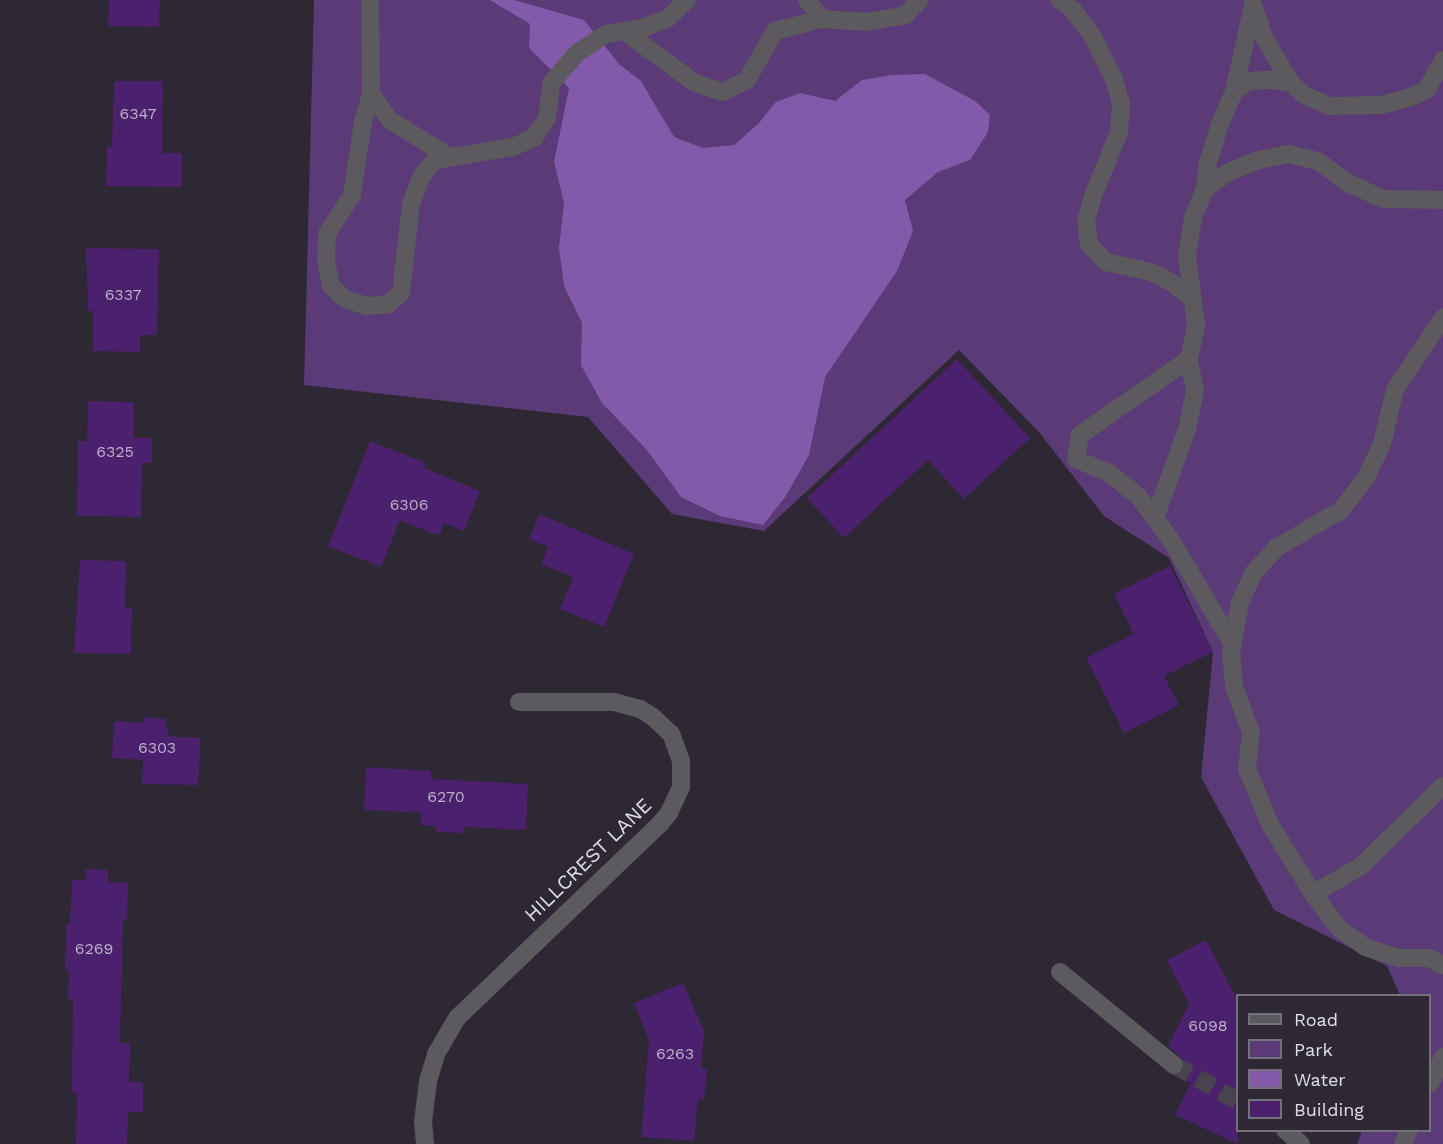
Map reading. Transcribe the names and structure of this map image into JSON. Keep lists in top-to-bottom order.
{
  "streets": {
    "street": ["HILLCREST LANE"]
  },
  "house_numbers": [
    "6347",
    "6337",
    "6325",
    "6306",
    "6303",
    "6270",
    "6269",
    "6098",
    "6263"
  ],
  "legend": [
    "Road",
    "Park",
    "Water",
    "Building"
  ]
}
